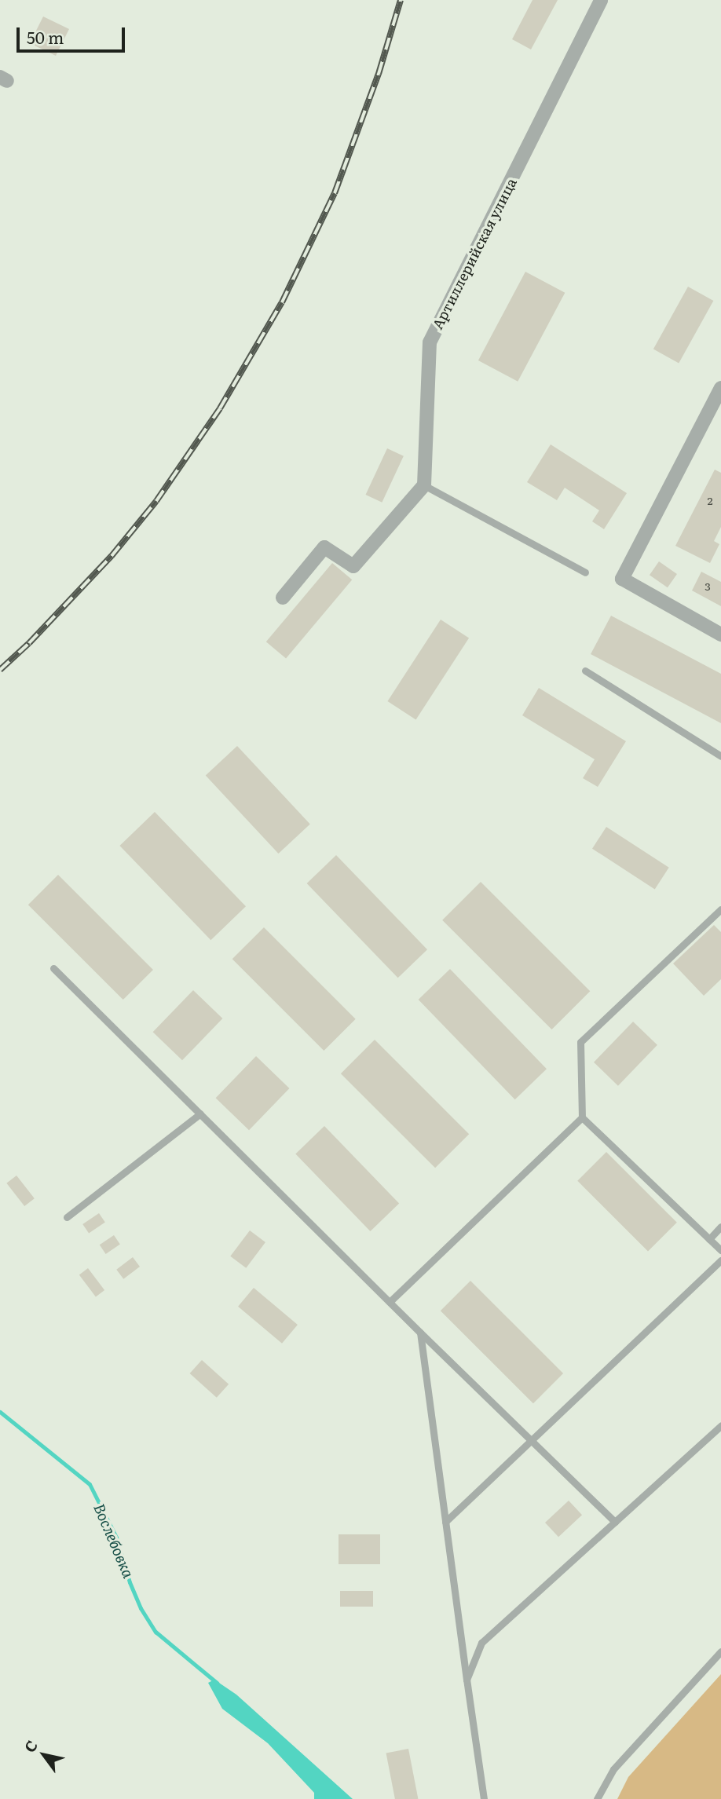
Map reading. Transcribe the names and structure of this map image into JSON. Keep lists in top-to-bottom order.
{
  "streets": {
    "street": ["Артиллерийская улица"]
  },
  "water": ["Вослебовка"],
  "house_numbers": ["2", "3"],
  "scale_bar": "50 m",
  "north": "top left"
}
